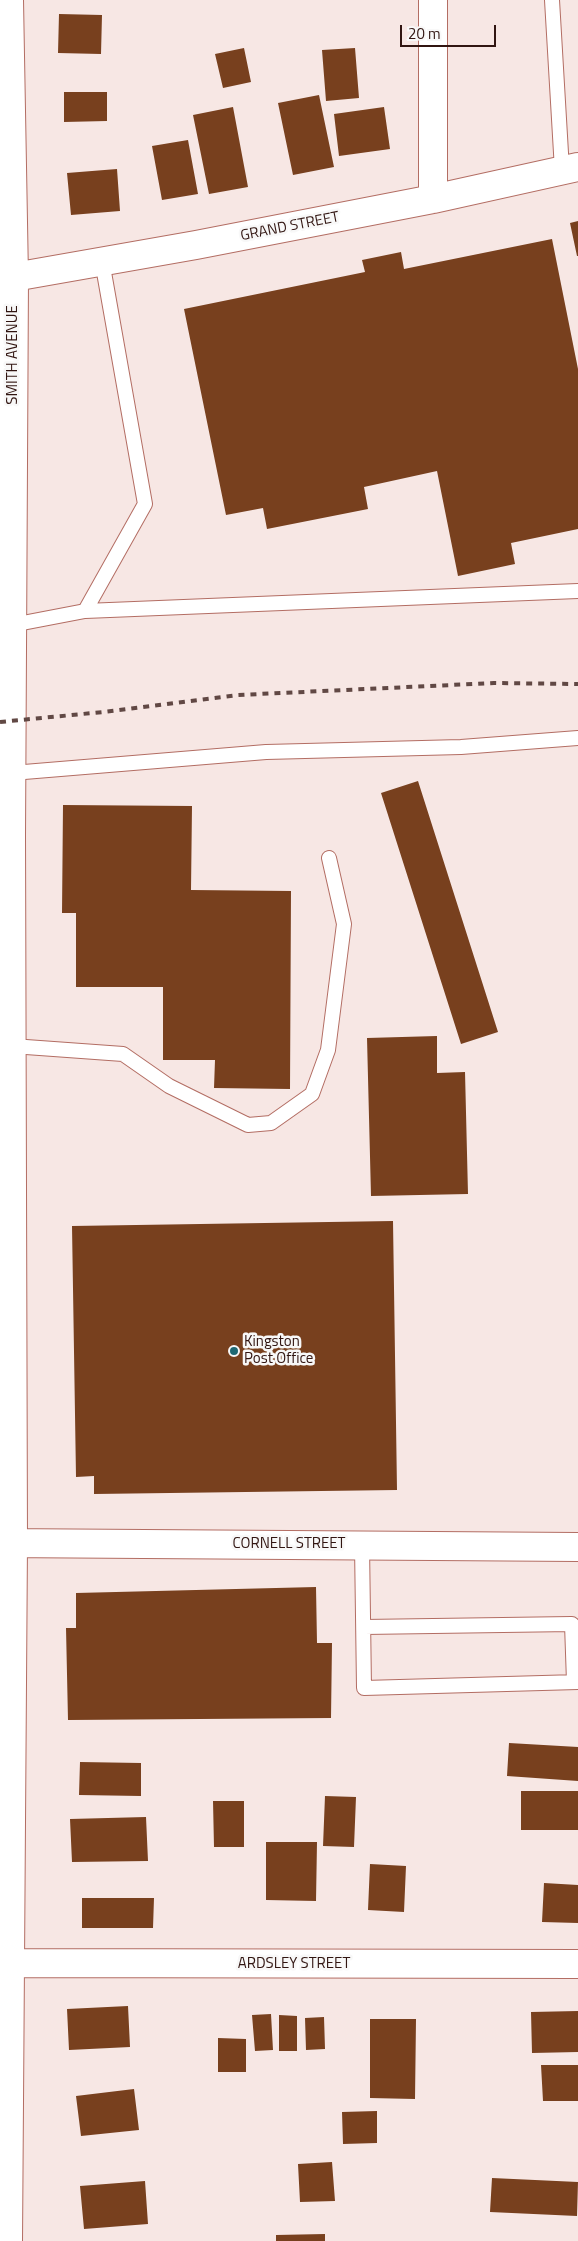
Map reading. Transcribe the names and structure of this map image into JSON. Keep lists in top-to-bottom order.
{
  "streets": {
    "street": [
      "GRAND STREET",
      "SMITH AVENUE",
      "CORNELL STREET",
      "ARDSLEY STREET"
    ]
  },
  "crossings": [
    ["GRAND STREET", "SMITH AVENUE"],
    ["SMITH AVENUE", "CORNELL STREET"],
    ["SMITH AVENUE", "ARDSLEY STREET"]
  ],
  "places": ["Kingston Post Office"],
  "scale_bar": "20 m"
}
